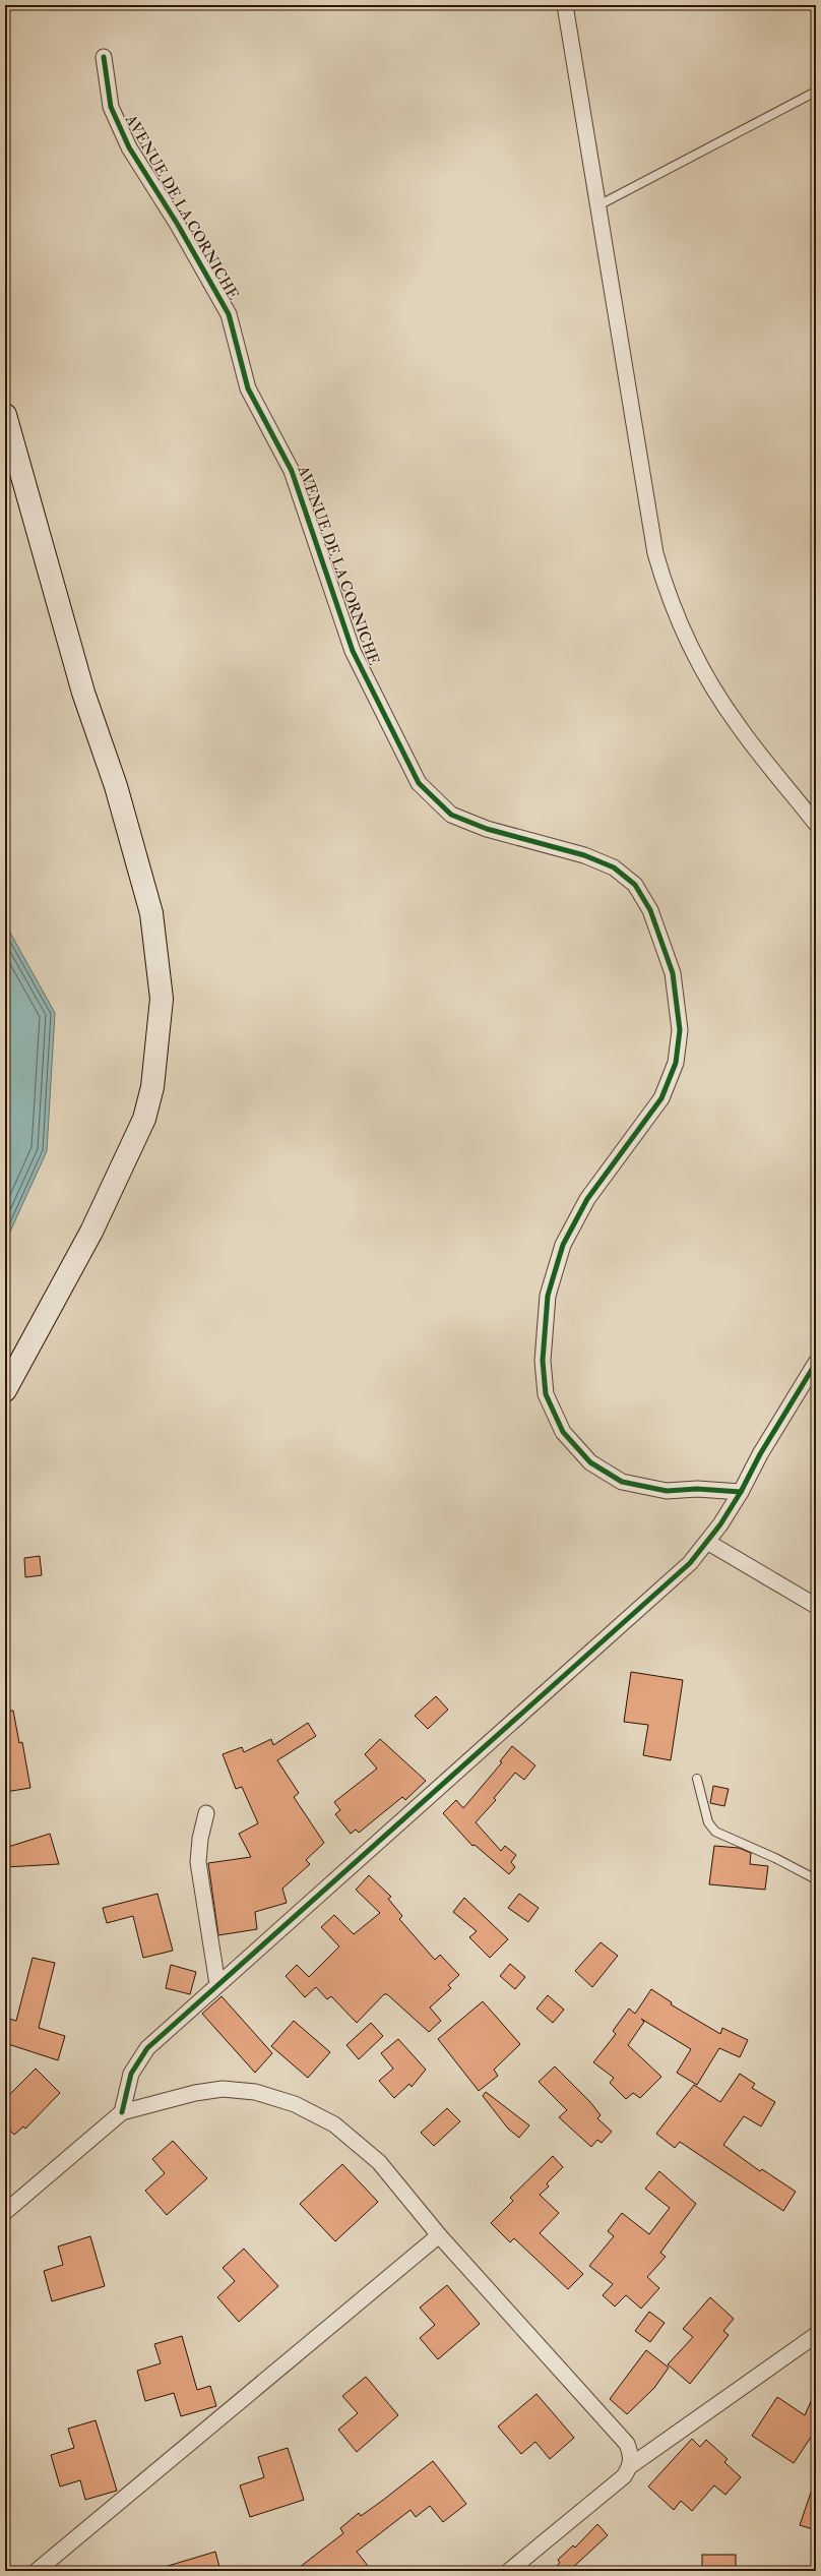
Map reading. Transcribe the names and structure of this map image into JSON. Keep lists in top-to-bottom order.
{
  "streets": {
    "street": ["AVENUE DE LA CORNICHE"]
  }
}
